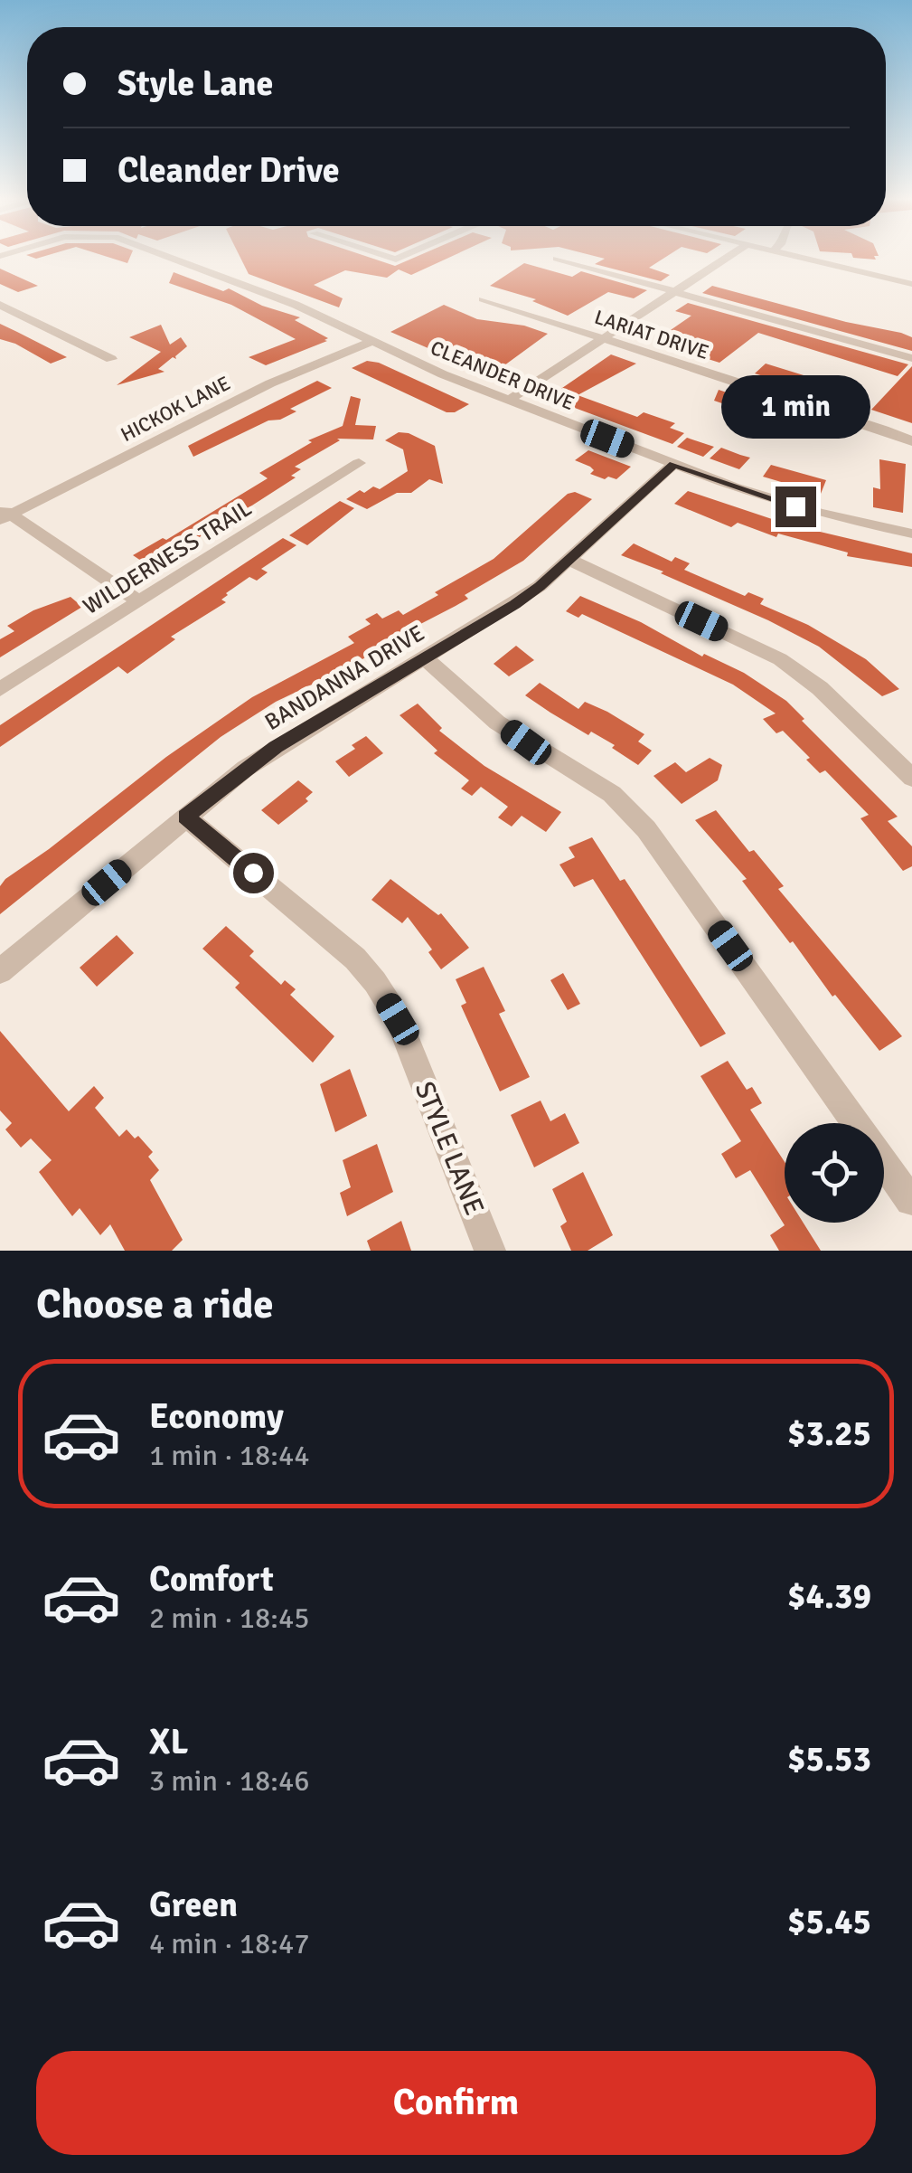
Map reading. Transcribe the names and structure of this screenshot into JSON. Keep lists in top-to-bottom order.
{
  "streets": {
    "street": [
      "LARIAT DRIVE",
      "CLEANDER DRIVE",
      "HICKOK LANE",
      "WILDERNESS TRAIL",
      "BANDANNA DRIVE",
      "STYLE LANE"
    ]
  },
  "crossings": [
    ["CLEANDER DRIVE", "HICKOK LANE"],
    ["CLEANDER DRIVE", "BANDANNA DRIVE"],
    ["BANDANNA DRIVE", "STYLE LANE"]
  ],
  "page": {
    "banner": ["Style Lane", "Cleander Drive"],
    "bubble": "1 min",
    "heading": "Choose a ride",
    "list": [
      {
        "name": "Economy",
        "note": "1 min · 18:44",
        "value": "$3.25"
      },
      {
        "name": "Comfort",
        "note": "2 min · 18:45",
        "value": "$4.39"
      },
      {
        "name": "XL",
        "note": "3 min · 18:46",
        "value": "$5.53"
      },
      {
        "name": "Green",
        "note": "4 min · 18:47",
        "value": "$5.45"
      }
    ],
    "buttons": "Confirm"
  }
}
